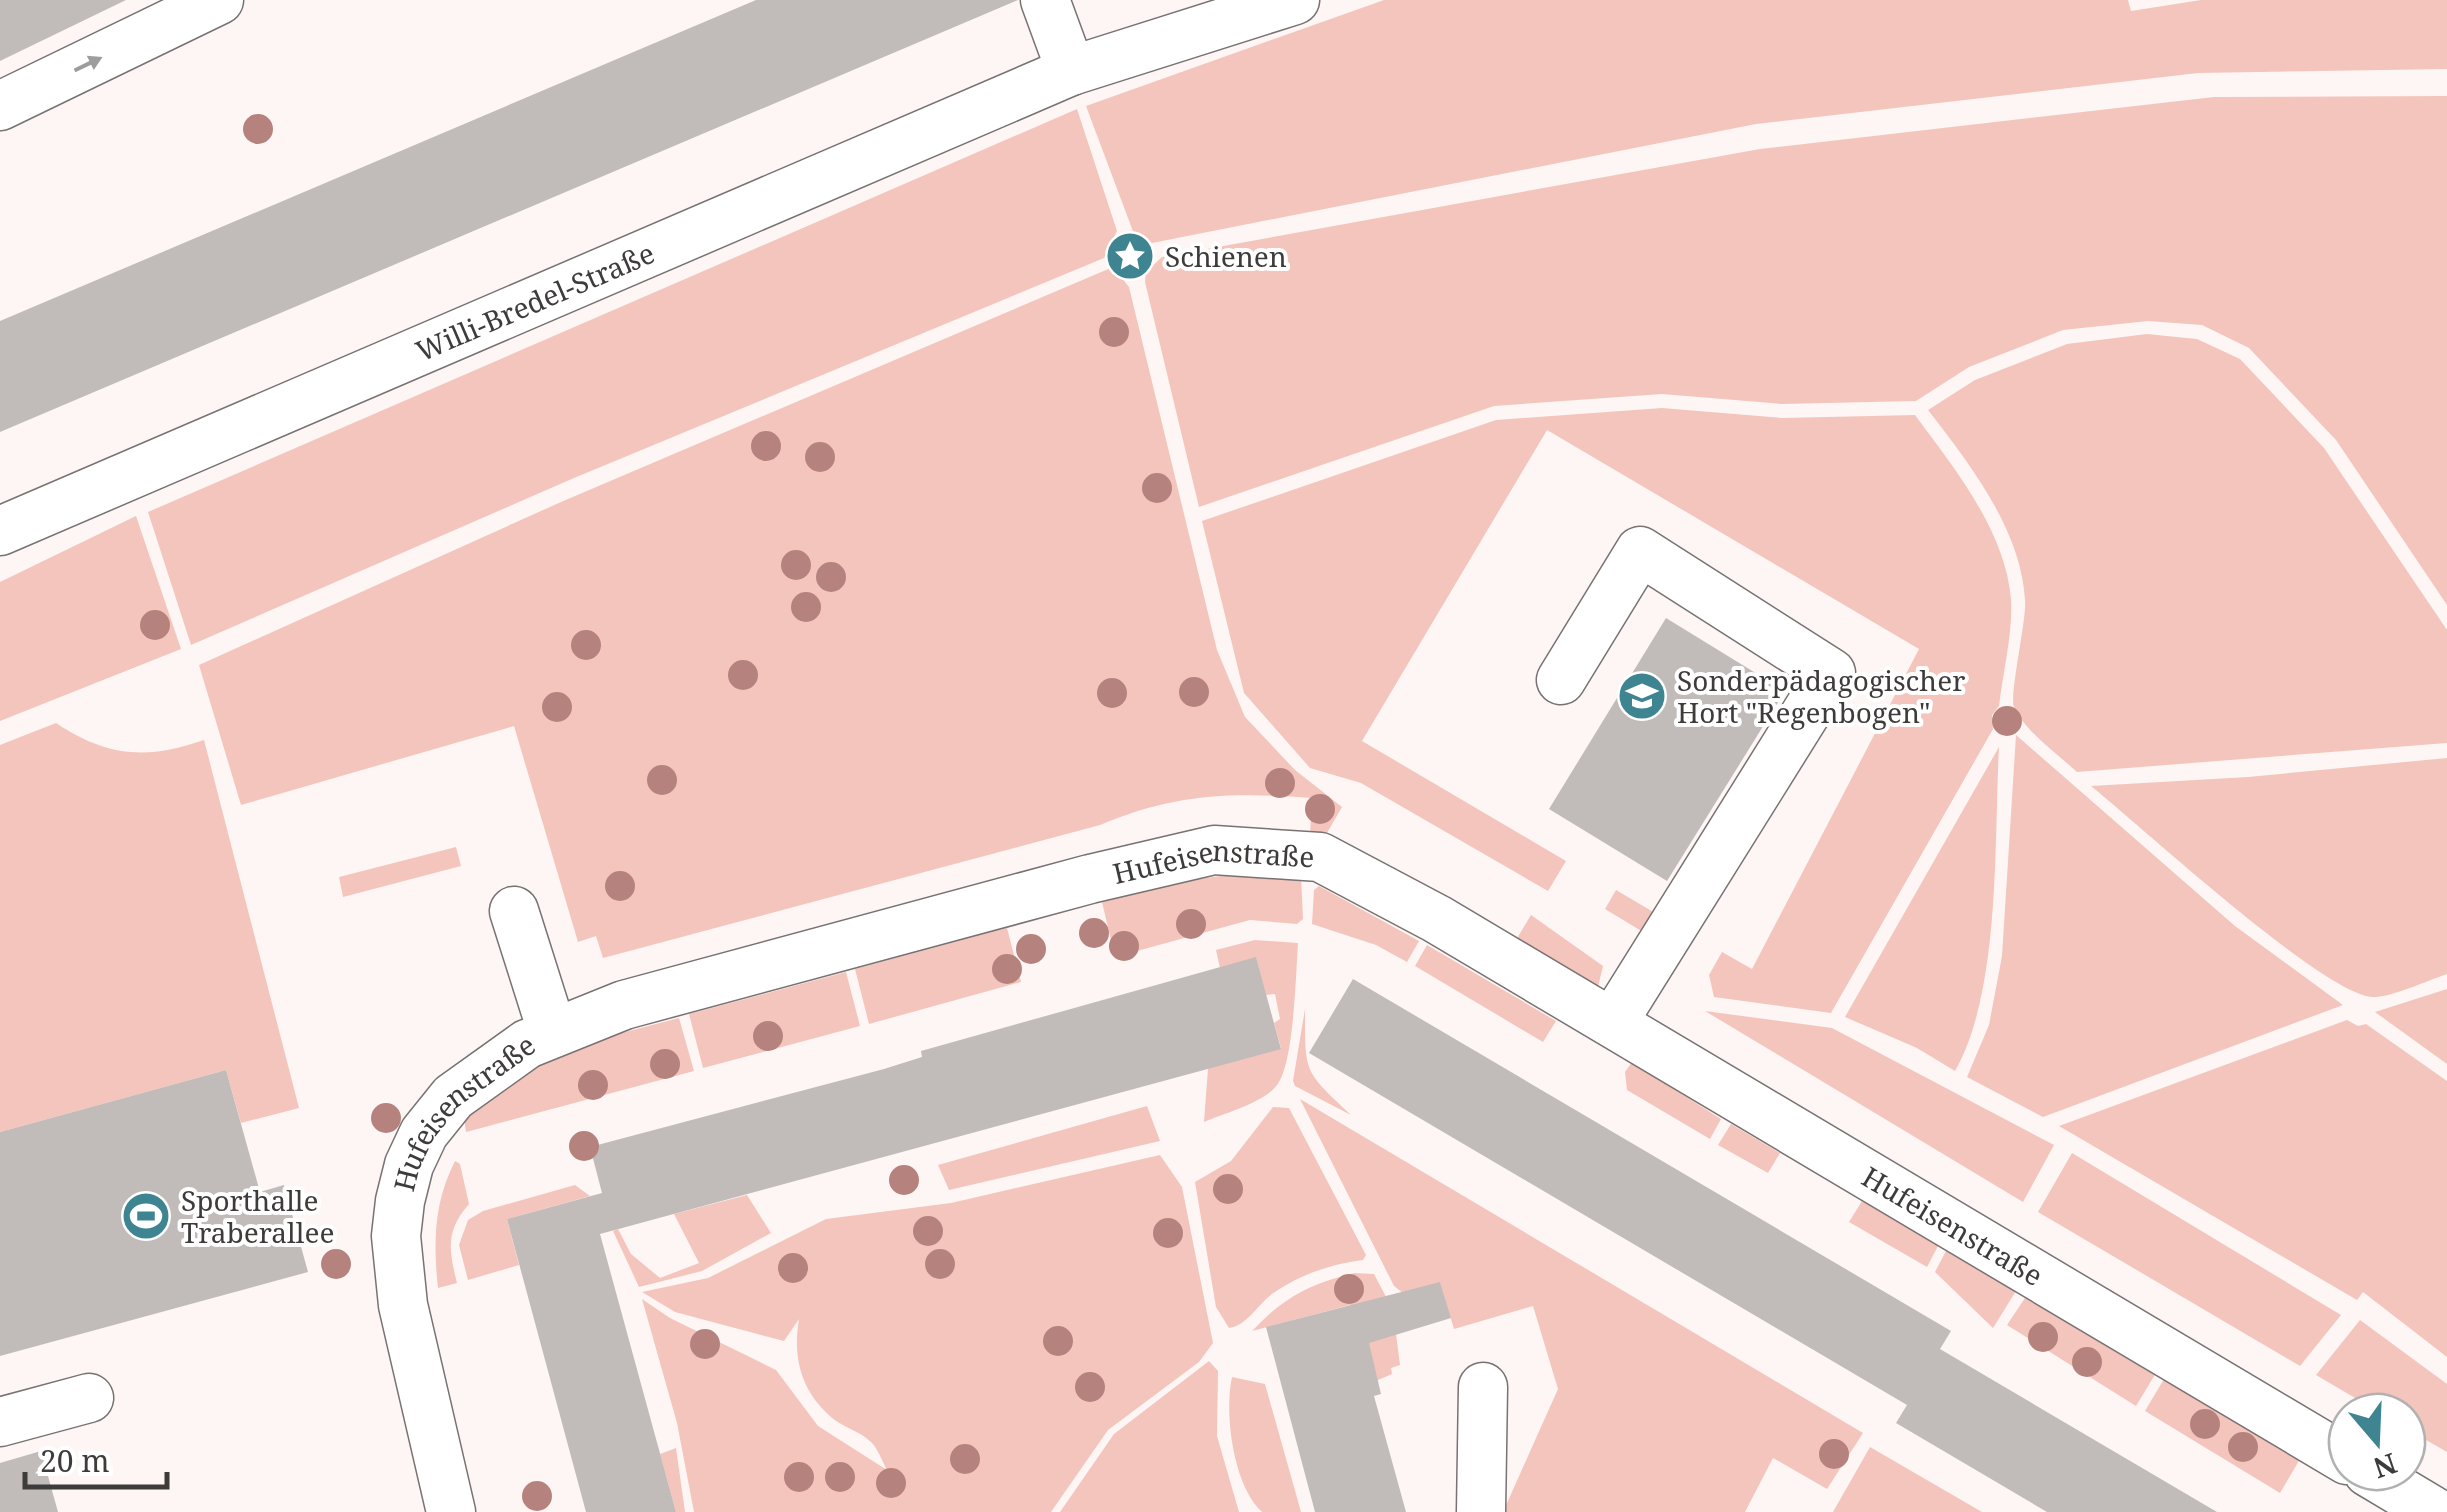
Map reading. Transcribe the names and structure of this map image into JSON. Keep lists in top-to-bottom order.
{
  "streets": {
    "street": ["Willi-Bredel-Straße", "Hufeisenstraße"]
  },
  "places": {
    "place": ["Schienen"],
    "school or university": ["Sonderpädagogischer Hort \"Regenbogen\""],
    "sports": ["Sporthalle Traberallee"]
  },
  "scale_bar": "20 m",
  "north": "bottom"
}
